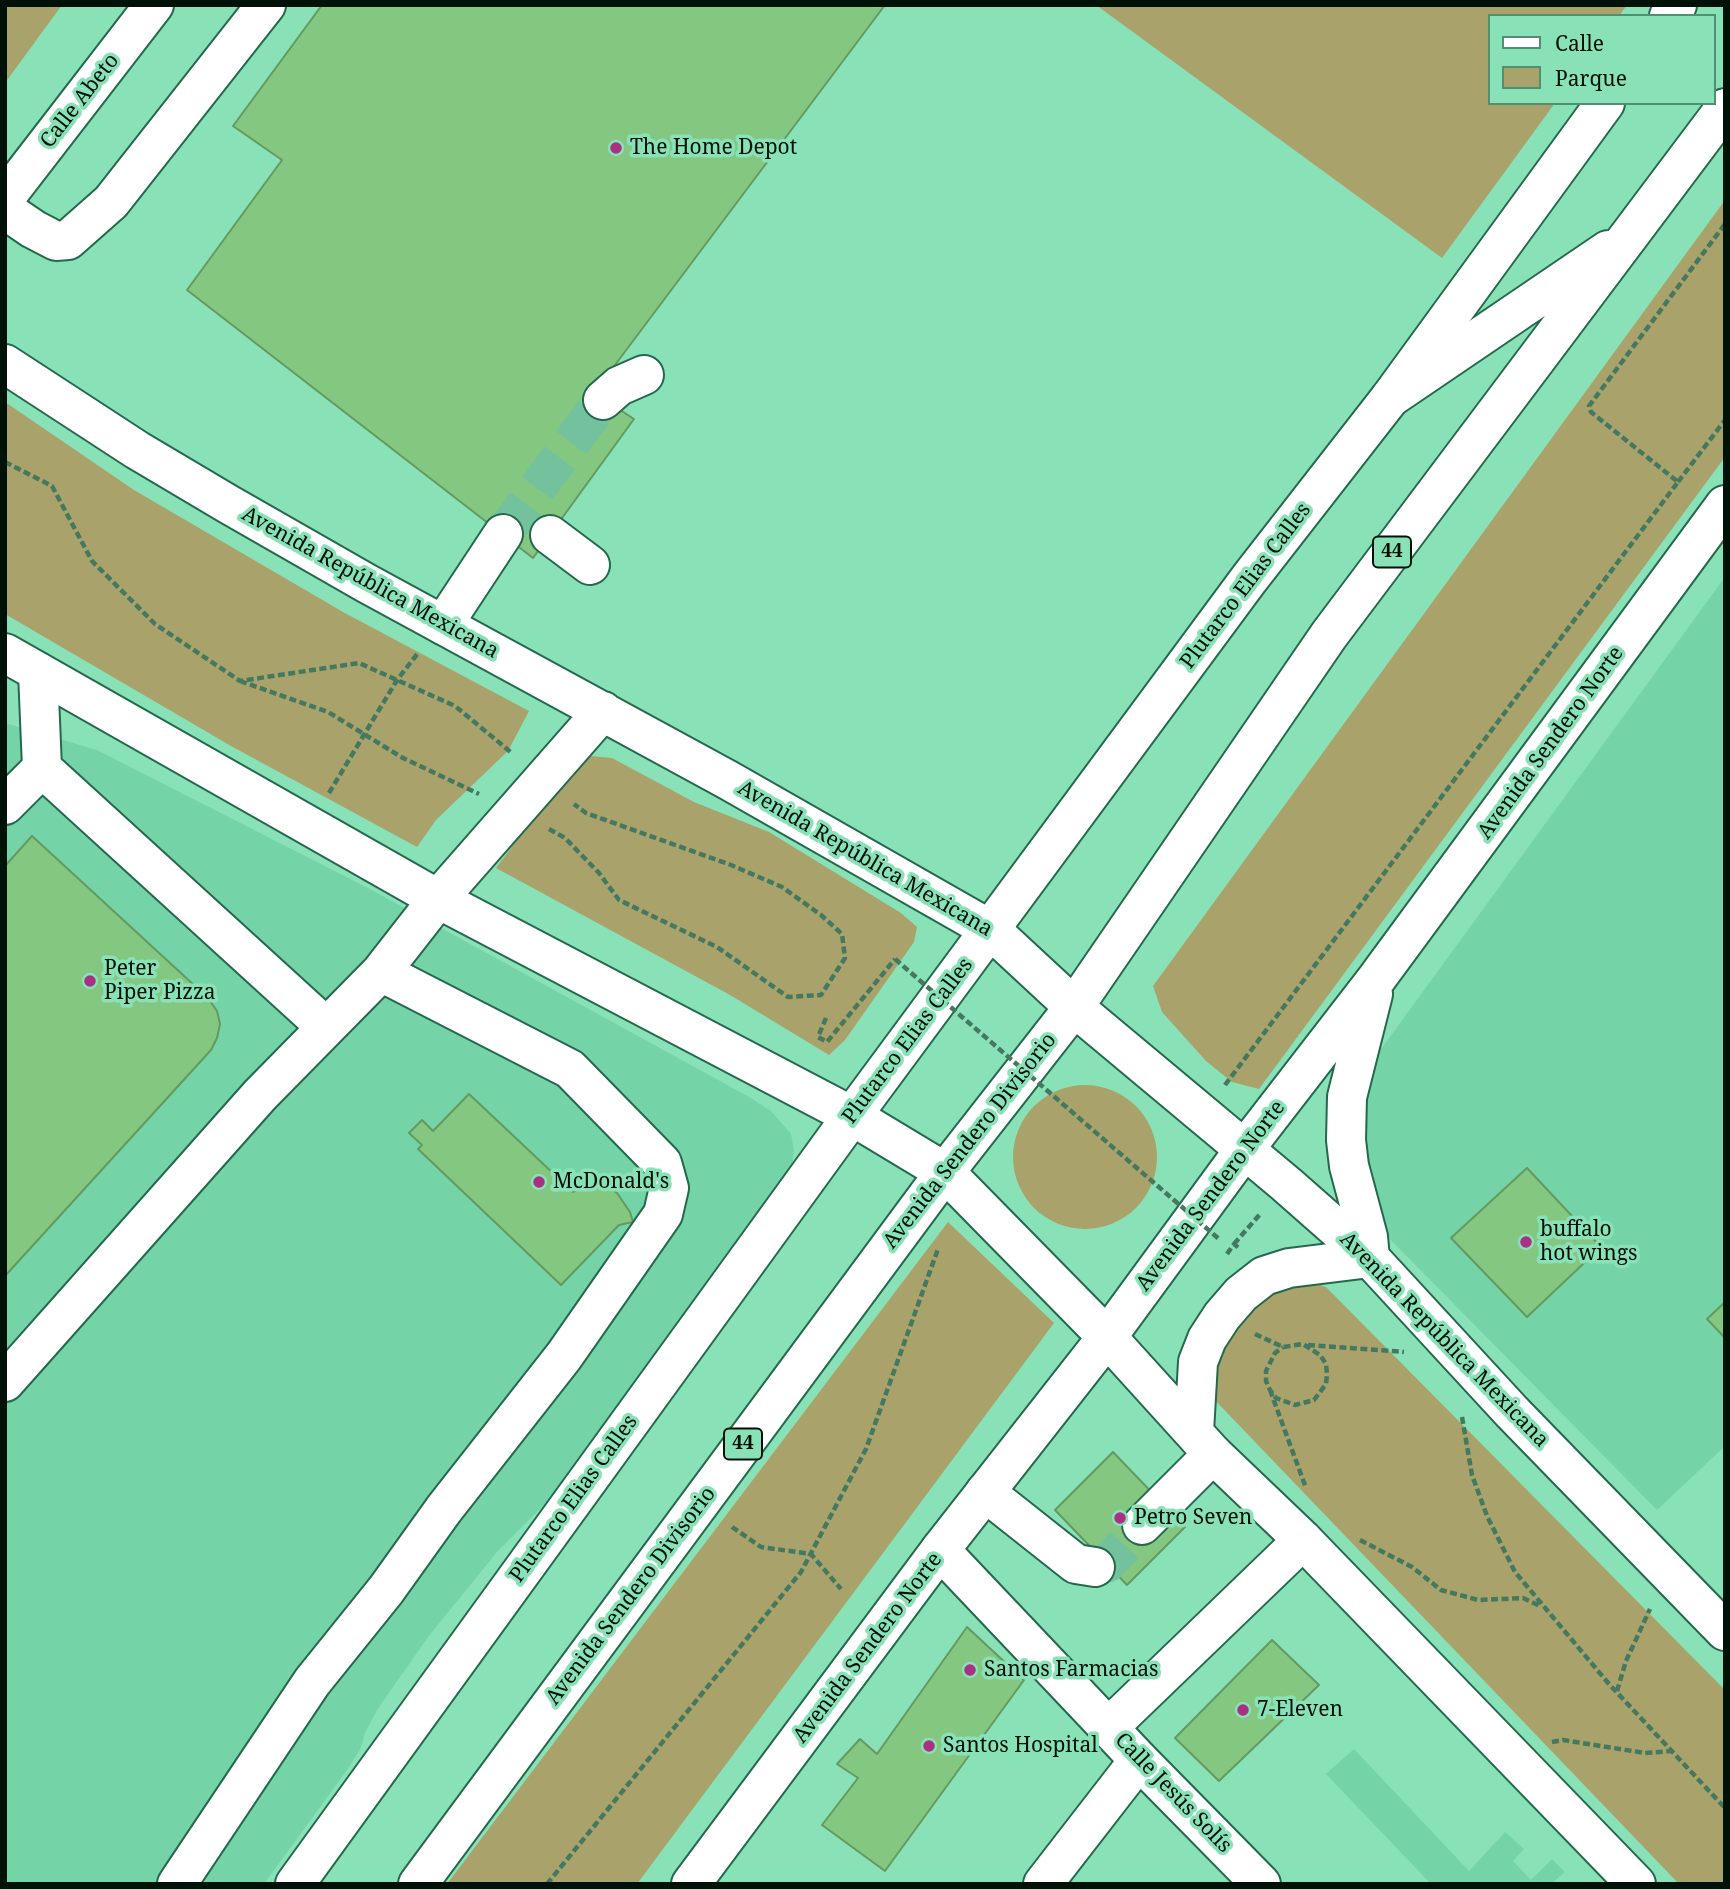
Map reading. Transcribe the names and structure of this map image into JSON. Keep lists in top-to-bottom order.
{
  "streets": {
    "main road": [
      "Calle Abeto",
      "44",
      "Avenida República Mexicana",
      "Plutarco Elias Calles",
      "Avenida Sendero Norte",
      "Avenida Sendero Divisorio",
      "Calle Jesús Solís"
    ]
  },
  "crossings": [
    ["44", "Avenida República Mexicana"],
    ["44", "Avenida Sendero Divisorio"],
    ["Avenida República Mexicana", "Plutarco Elias Calles"],
    ["Avenida República Mexicana", "Avenida Sendero Norte"],
    ["Avenida República Mexicana", "Avenida Sendero Divisorio"],
    ["Avenida Sendero Norte", "Calle Jesús Solís"]
  ],
  "places": [
    "The Home Depot",
    "Peter Piper Pizza",
    "McDonald's",
    "buffalo hot wings",
    "Petro Seven",
    "Santos Farmacias",
    "7-Eleven",
    "Santos Hospital"
  ],
  "legend": ["Calle", "Parque"]
}
